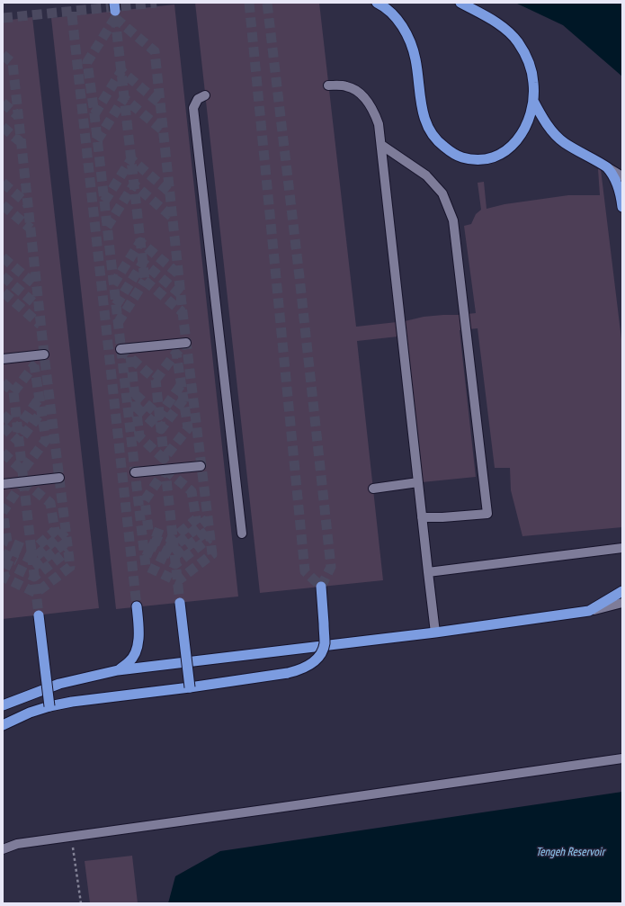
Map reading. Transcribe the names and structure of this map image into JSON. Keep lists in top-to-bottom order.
{
  "water": ["Tengeh Reservoir"]
}
